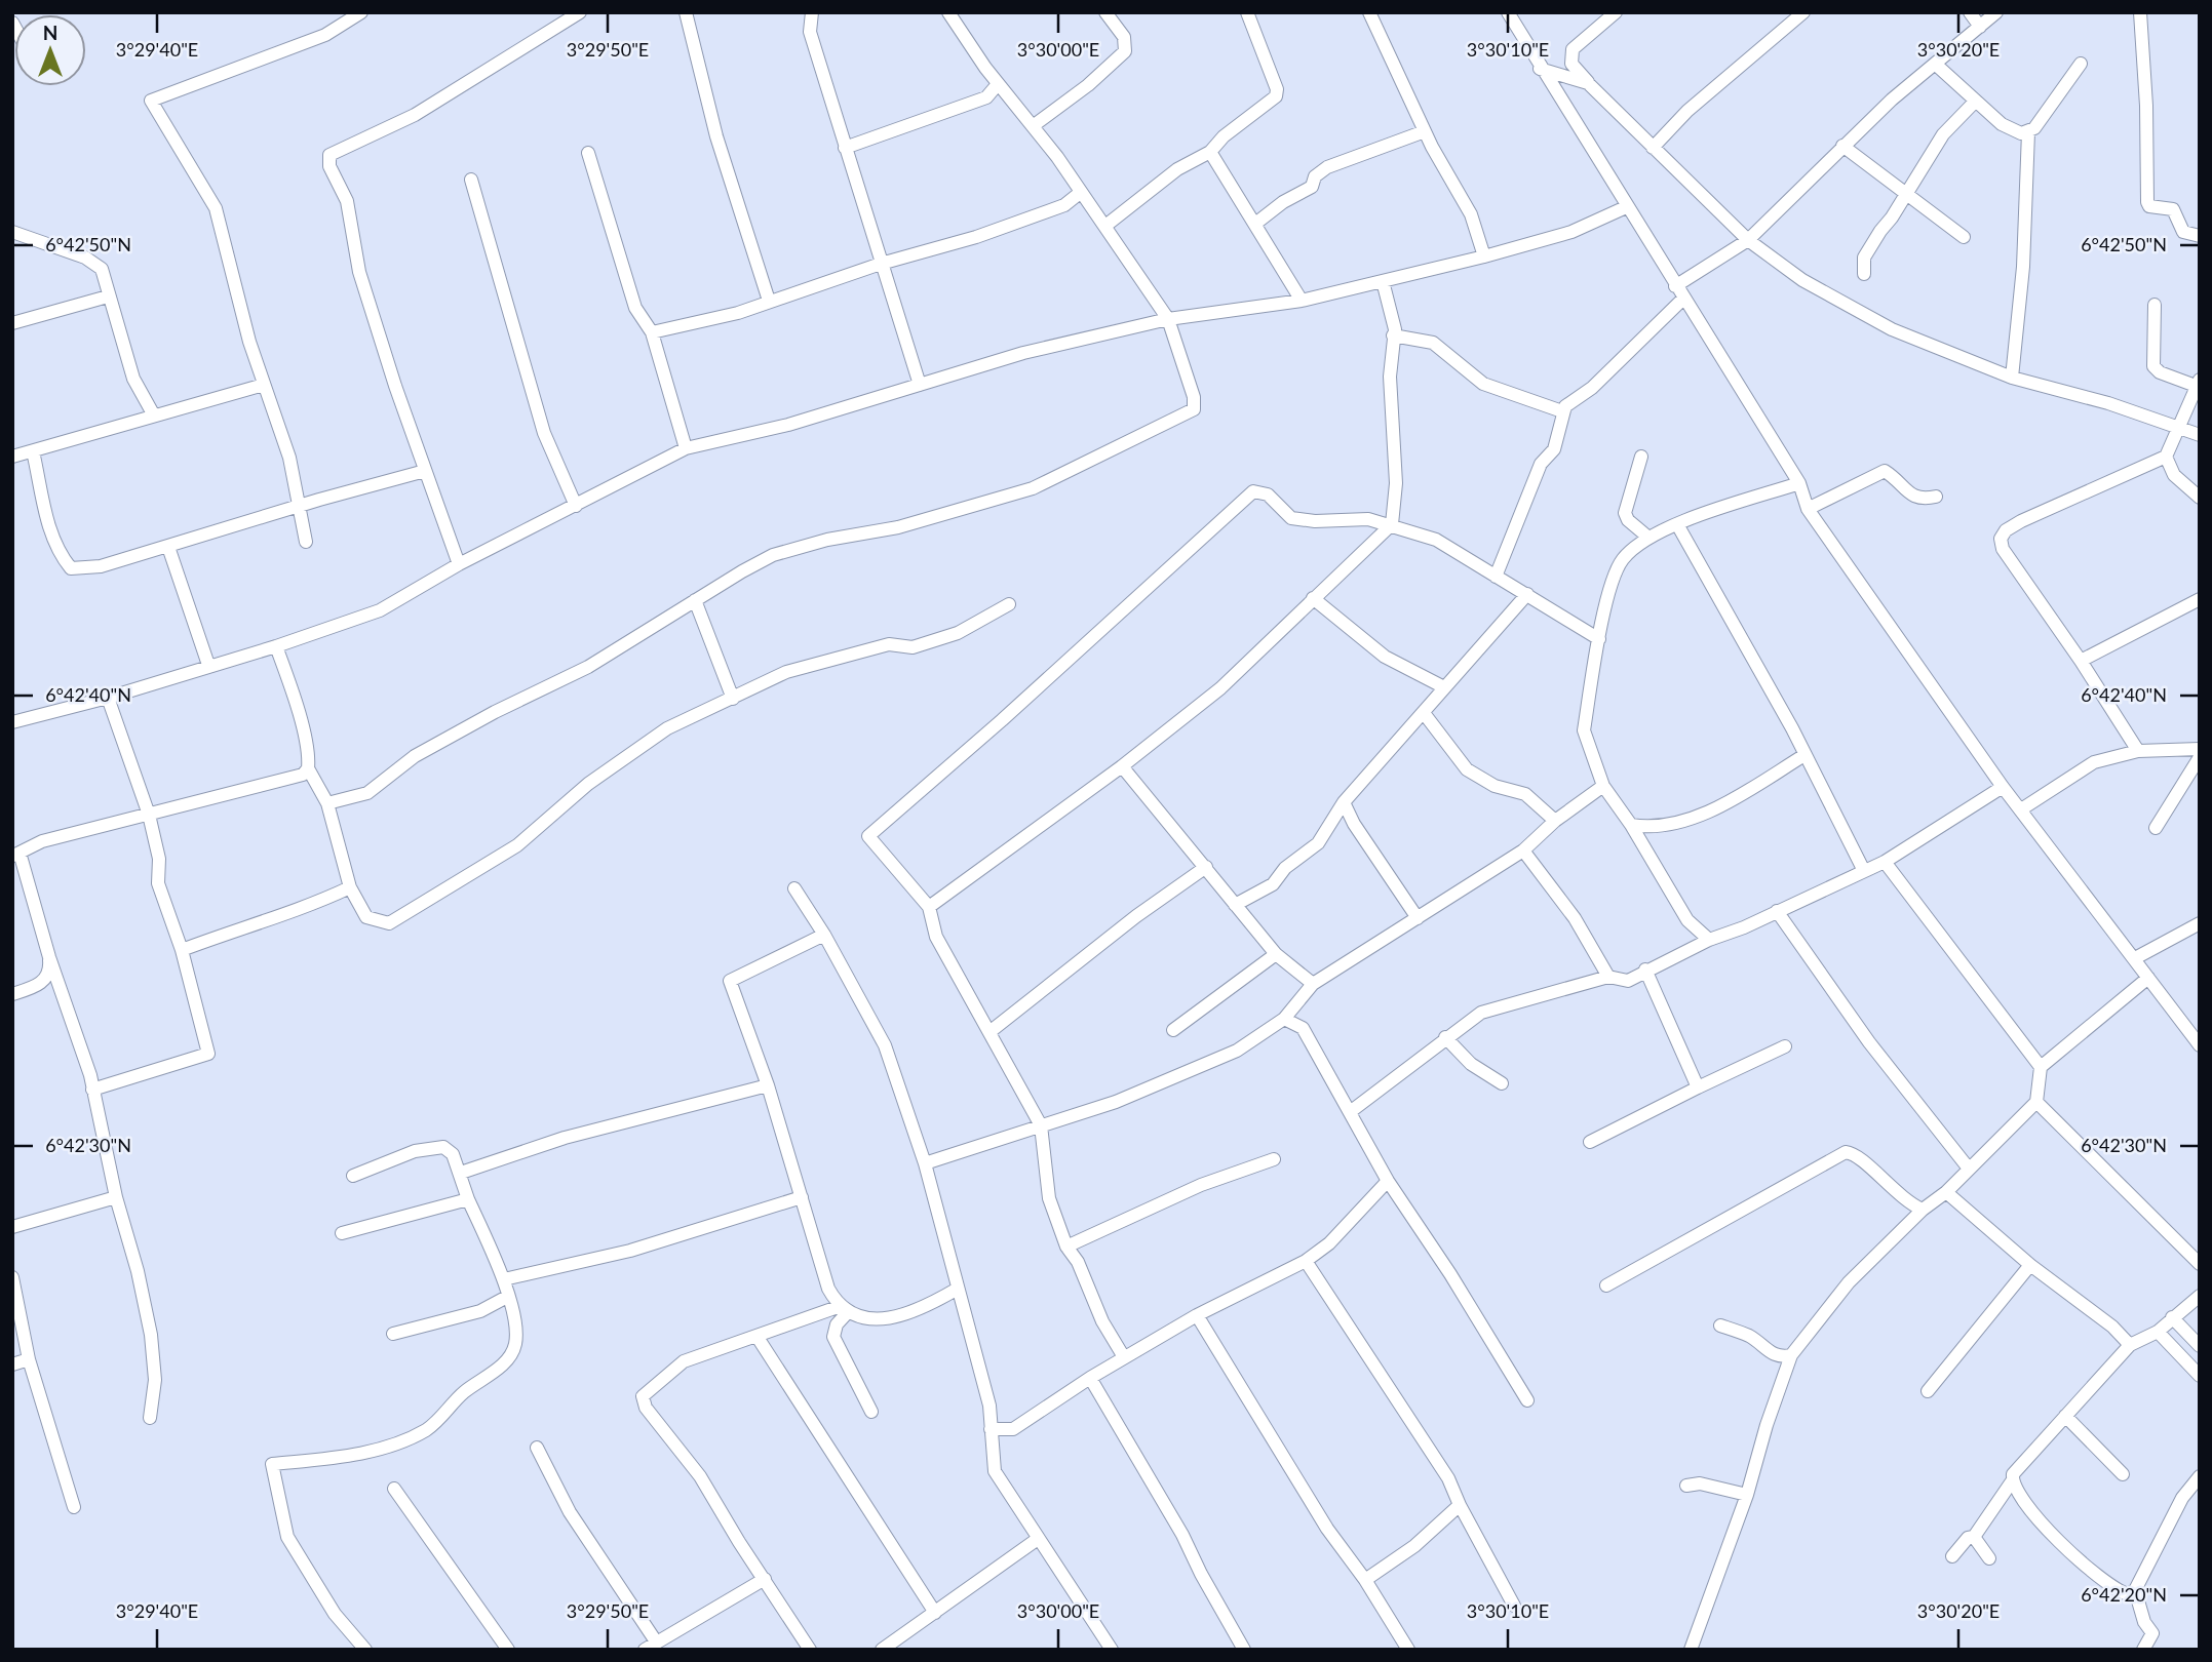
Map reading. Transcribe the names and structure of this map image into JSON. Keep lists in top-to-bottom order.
{
  "north": "top",
  "coordinates": [
    "3°29'40\"E",
    "3°29'50\"E",
    "3°30'00\"E",
    "3°30'10\"E",
    "3°30'20\"E",
    "6°42'50\"N",
    "6°42'40\"N",
    "6°42'30\"N",
    "6°42'20\"N"
  ]
}
